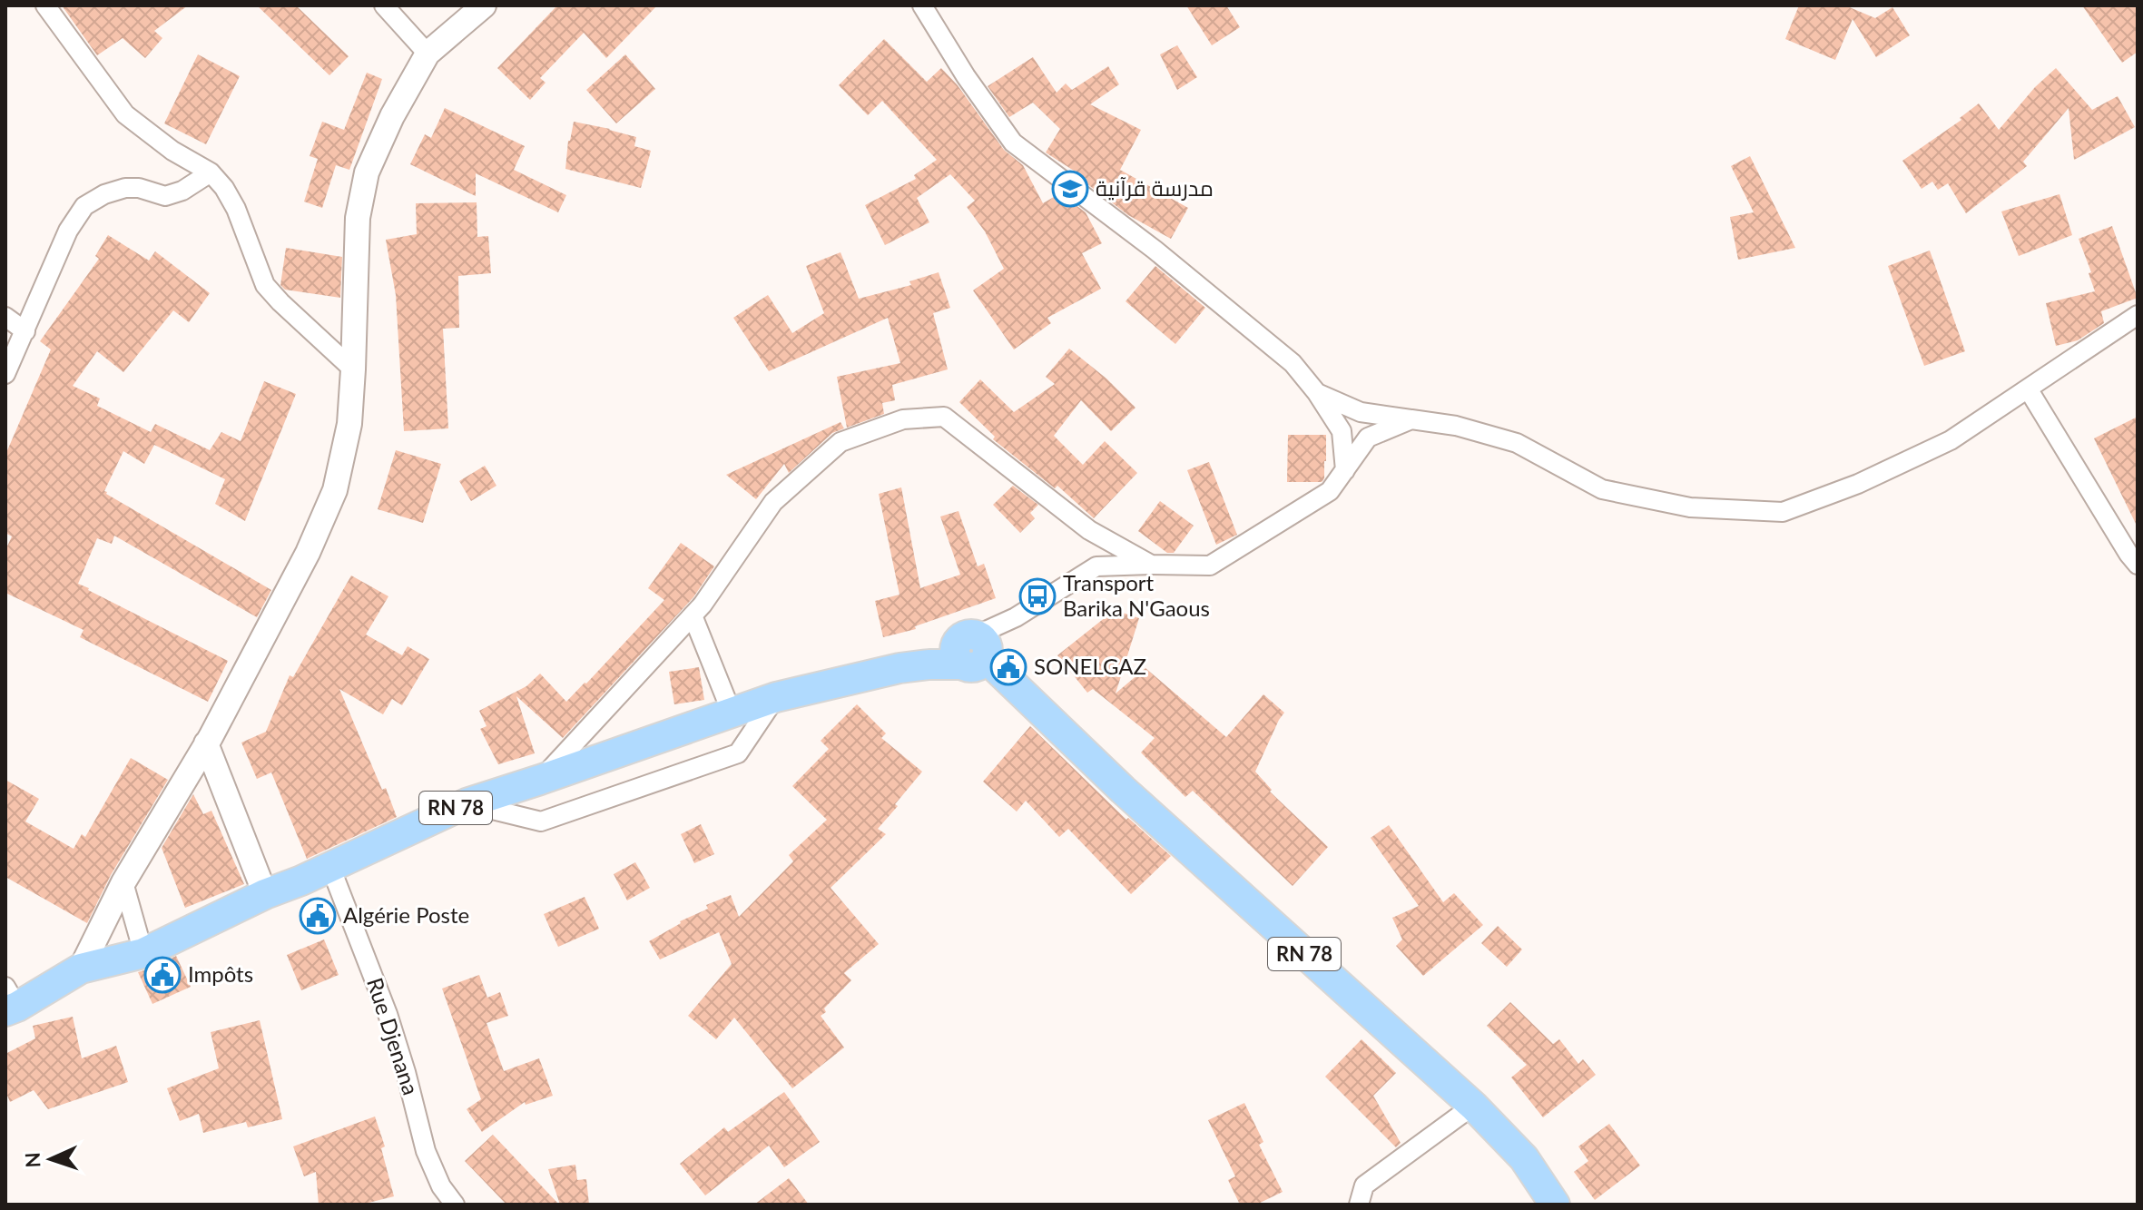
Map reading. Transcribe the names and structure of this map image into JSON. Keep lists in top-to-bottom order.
{
  "streets": {
    "main road": ["RN 78"],
    "street": ["Rue Djenana"]
  },
  "crossings": [
    ["RN 78", "Rue Djenana"]
  ],
  "places": {
    "school or university": ["مدرسة قرآنية"],
    "bus stop": ["Transport Barika N'Gaous"],
    "public building": ["SONELGAZ", "Algérie Poste", "Impôts"]
  },
  "north": "left"
}
